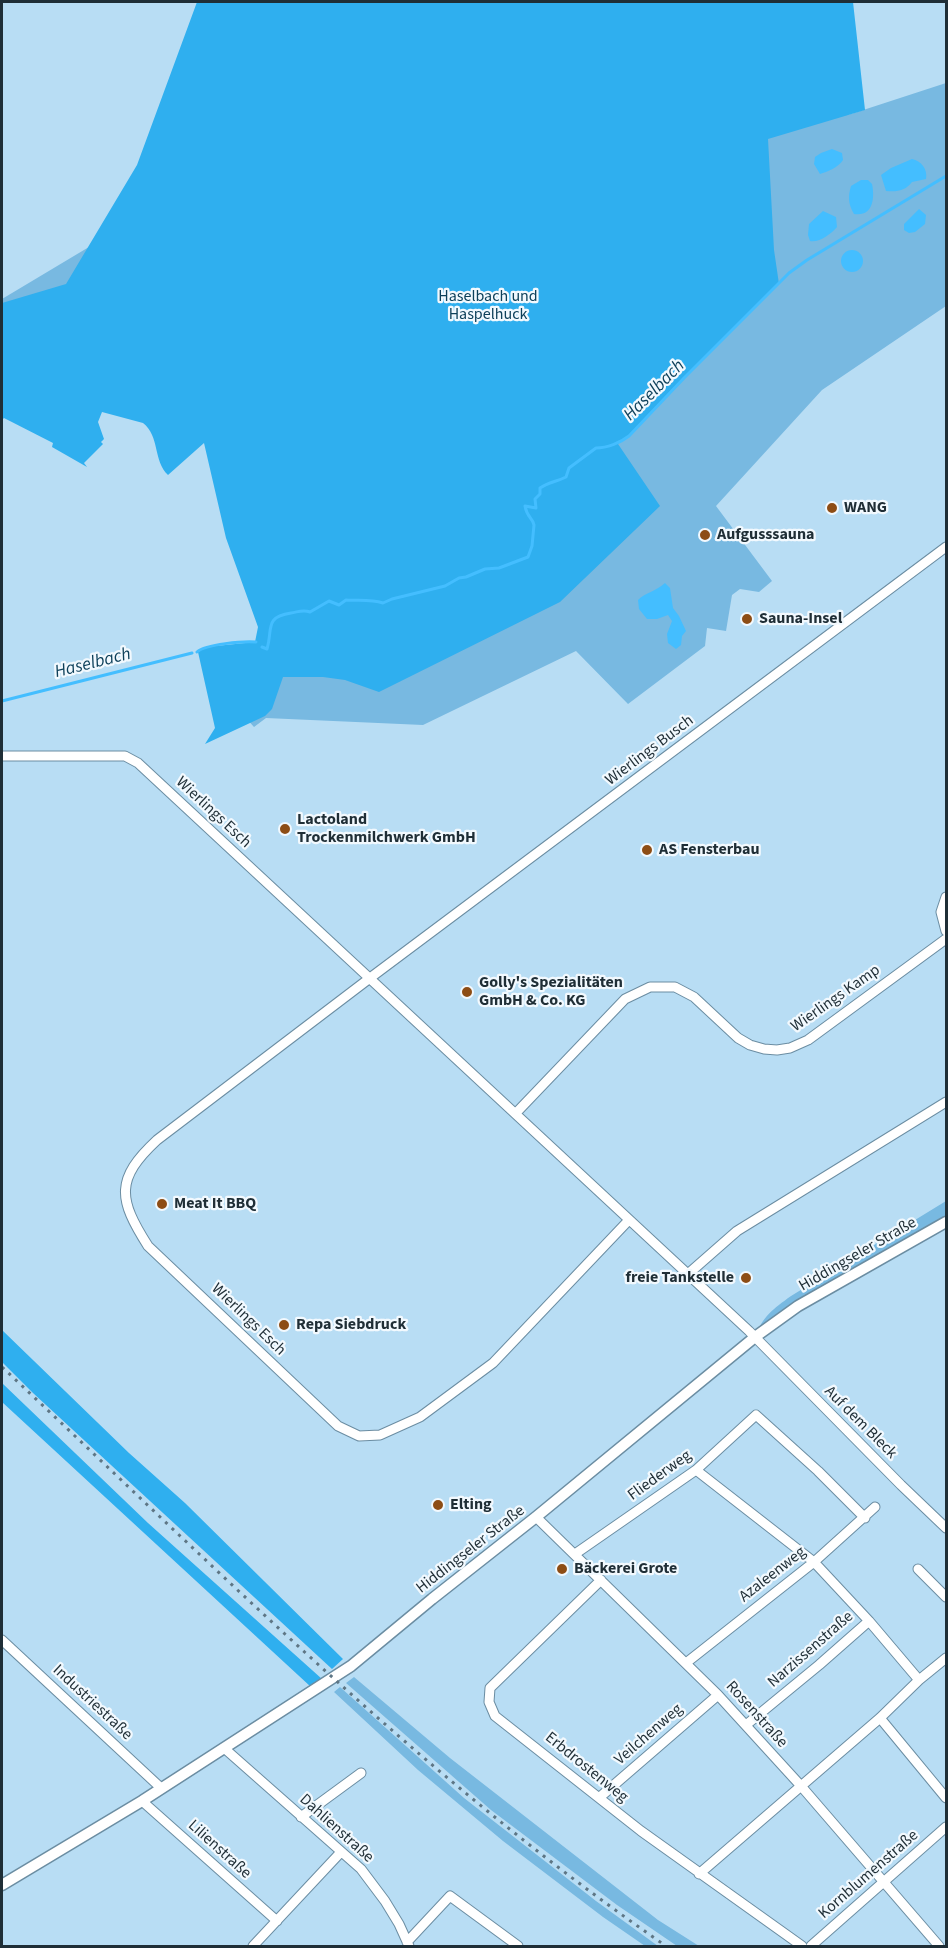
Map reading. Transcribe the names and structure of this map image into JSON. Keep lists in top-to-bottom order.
{
  "streets": {
    "street": [
      "Wierlings Busch",
      "Wierlings Esch",
      "Wierlings Kamp",
      "Hiddingseler Straße",
      "Auf dem Bleck",
      "Fliederweg",
      "Azaleenweg",
      "Narzissenstraße",
      "Industriestraße",
      "Rosenstraße",
      "Veilchenweg",
      "Erbdrostenweg",
      "Dahlienstraße",
      "Lilienstraße",
      "Kornblumenstraße"
    ]
  },
  "crossings": [
    ["Wierlings Busch", "Wierlings Esch"],
    ["Wierlings Esch", "Wierlings Kamp"],
    ["Wierlings Esch", "Hiddingseler Straße"],
    ["Wierlings Esch", "Auf dem Bleck"],
    ["Hiddingseler Straße", "Auf dem Bleck"],
    ["Hiddingseler Straße", "Industriestraße"],
    ["Hiddingseler Straße", "Rosenstraße"],
    ["Hiddingseler Straße", "Dahlienstraße"],
    ["Hiddingseler Straße", "Lilienstraße"],
    ["Fliederweg", "Azaleenweg"],
    ["Fliederweg", "Narzissenstraße"],
    ["Fliederweg", "Rosenstraße"],
    ["Azaleenweg", "Narzissenstraße"],
    ["Azaleenweg", "Rosenstraße"],
    ["Narzissenstraße", "Rosenstraße"],
    ["Rosenstraße", "Veilchenweg"],
    ["Rosenstraße", "Erbdrostenweg"],
    ["Rosenstraße", "Kornblumenstraße"],
    ["Veilchenweg", "Erbdrostenweg"]
  ],
  "water": ["Haselbach"],
  "parks": ["Haselbach und Haspelhuck"],
  "places": [
    "WANG",
    "Aufgusssauna",
    "Sauna-Insel",
    "Lactoland Trockenmilchwerk GmbH",
    "AS Fensterbau",
    "Golly's Spezialitäten GmbH & Co. KG",
    "Meat It BBQ",
    "freie Tankstelle",
    "Repa Siebdruck",
    "Elting",
    "Bäckerei Grote"
  ]
}
